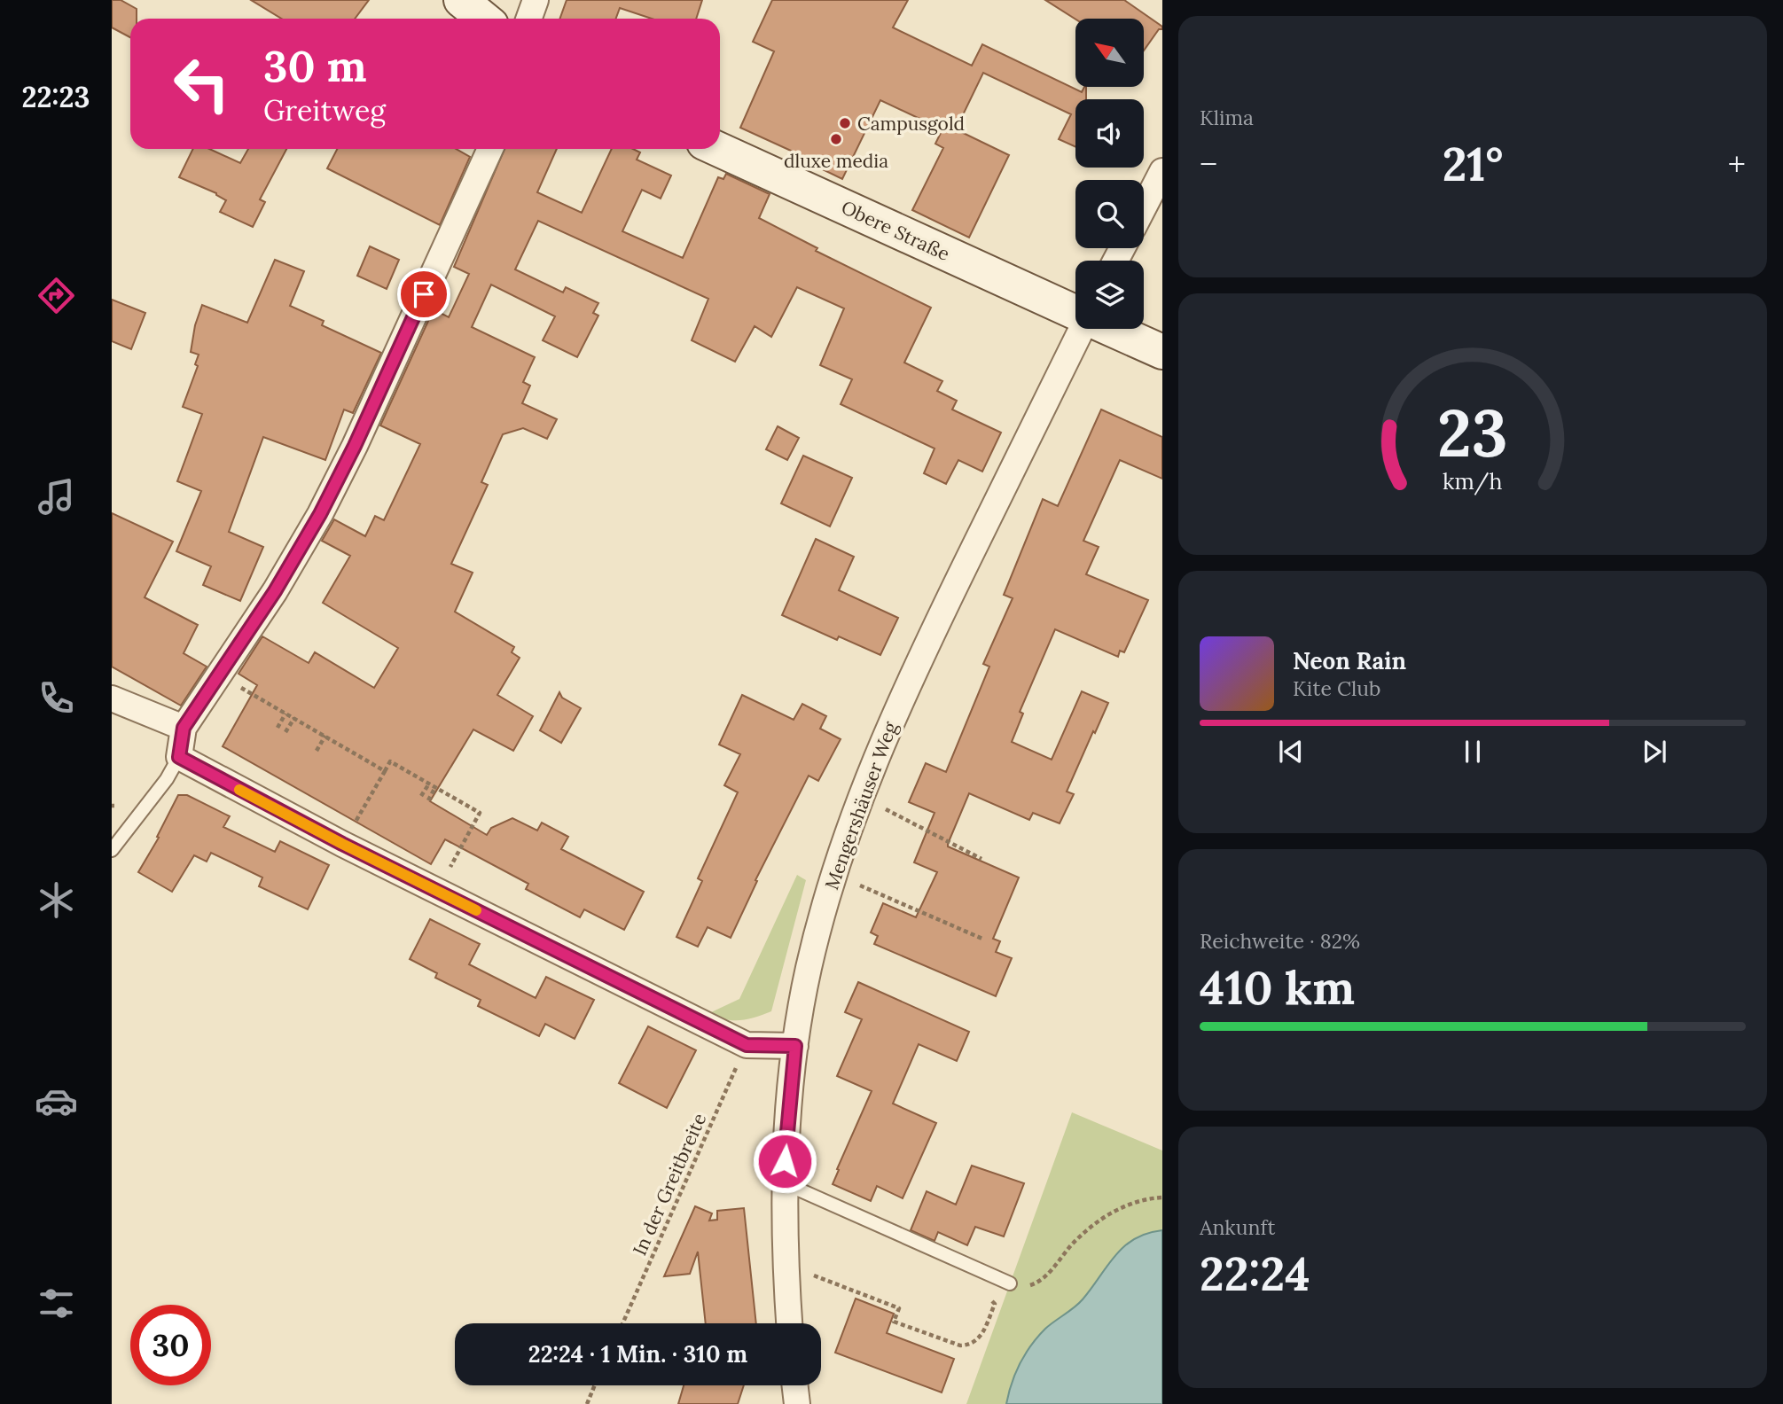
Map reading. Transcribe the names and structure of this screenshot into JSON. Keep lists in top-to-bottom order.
{
  "streets": {
    "street": ["Obere Straße", "Mengershäuser Weg"],
    "path": ["In der Greitbreite"]
  },
  "places": ["Campusgold", "dluxe media"],
  "north": "top left",
  "page": {
    "tabs": "22:23",
    "tile": [
      "Klima",
      ["Reichweite · 82%", "410 km"],
      ["Ankunft", "22:24"]
    ],
    "turn": ["30 m", "Greitweg"],
    "heat": ["−", "21°", "+"],
    "song": ["Neon Rain", "Kite Club"],
    "limit": "30",
    "trip": "22:24 · 1 Min. · 310 m",
    "gauge": ["23", "km/h"]
  }
}
